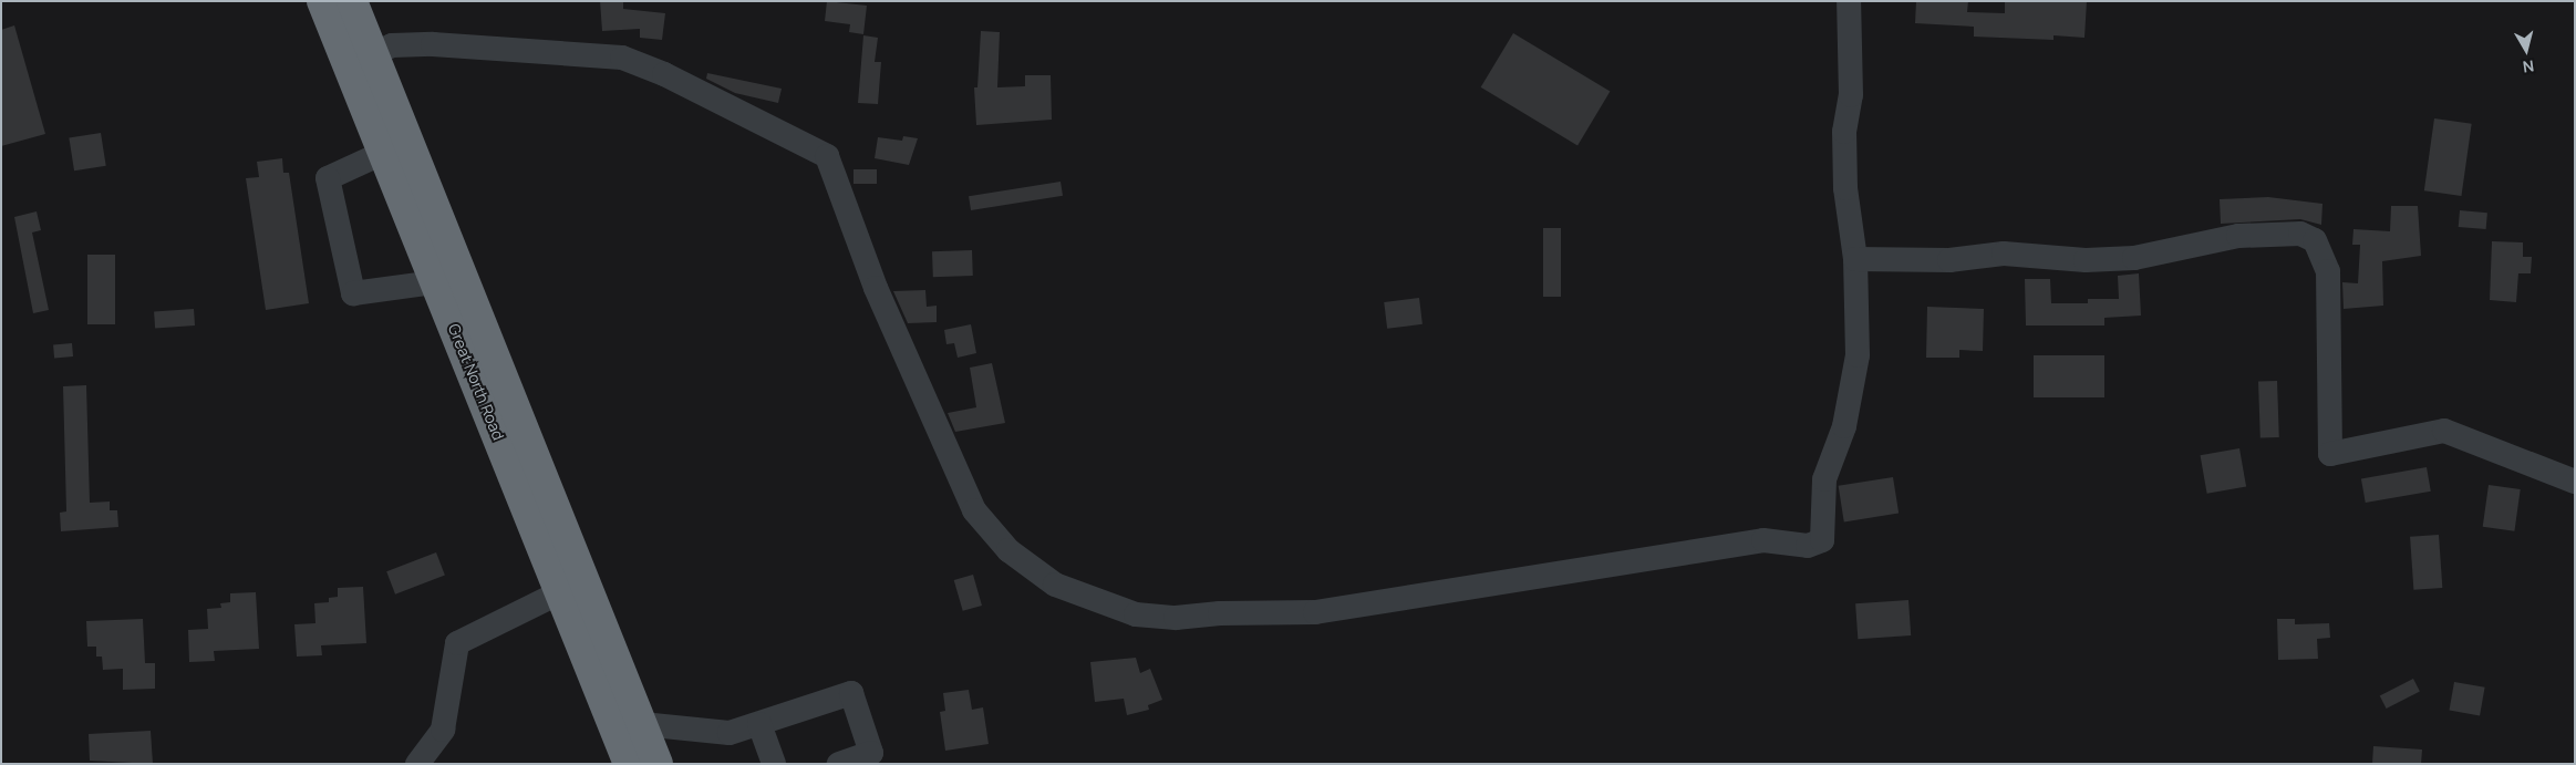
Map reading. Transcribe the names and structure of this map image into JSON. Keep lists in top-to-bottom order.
{
  "streets": {
    "highway": ["Great North Road"]
  },
  "north": "bottom"
}
